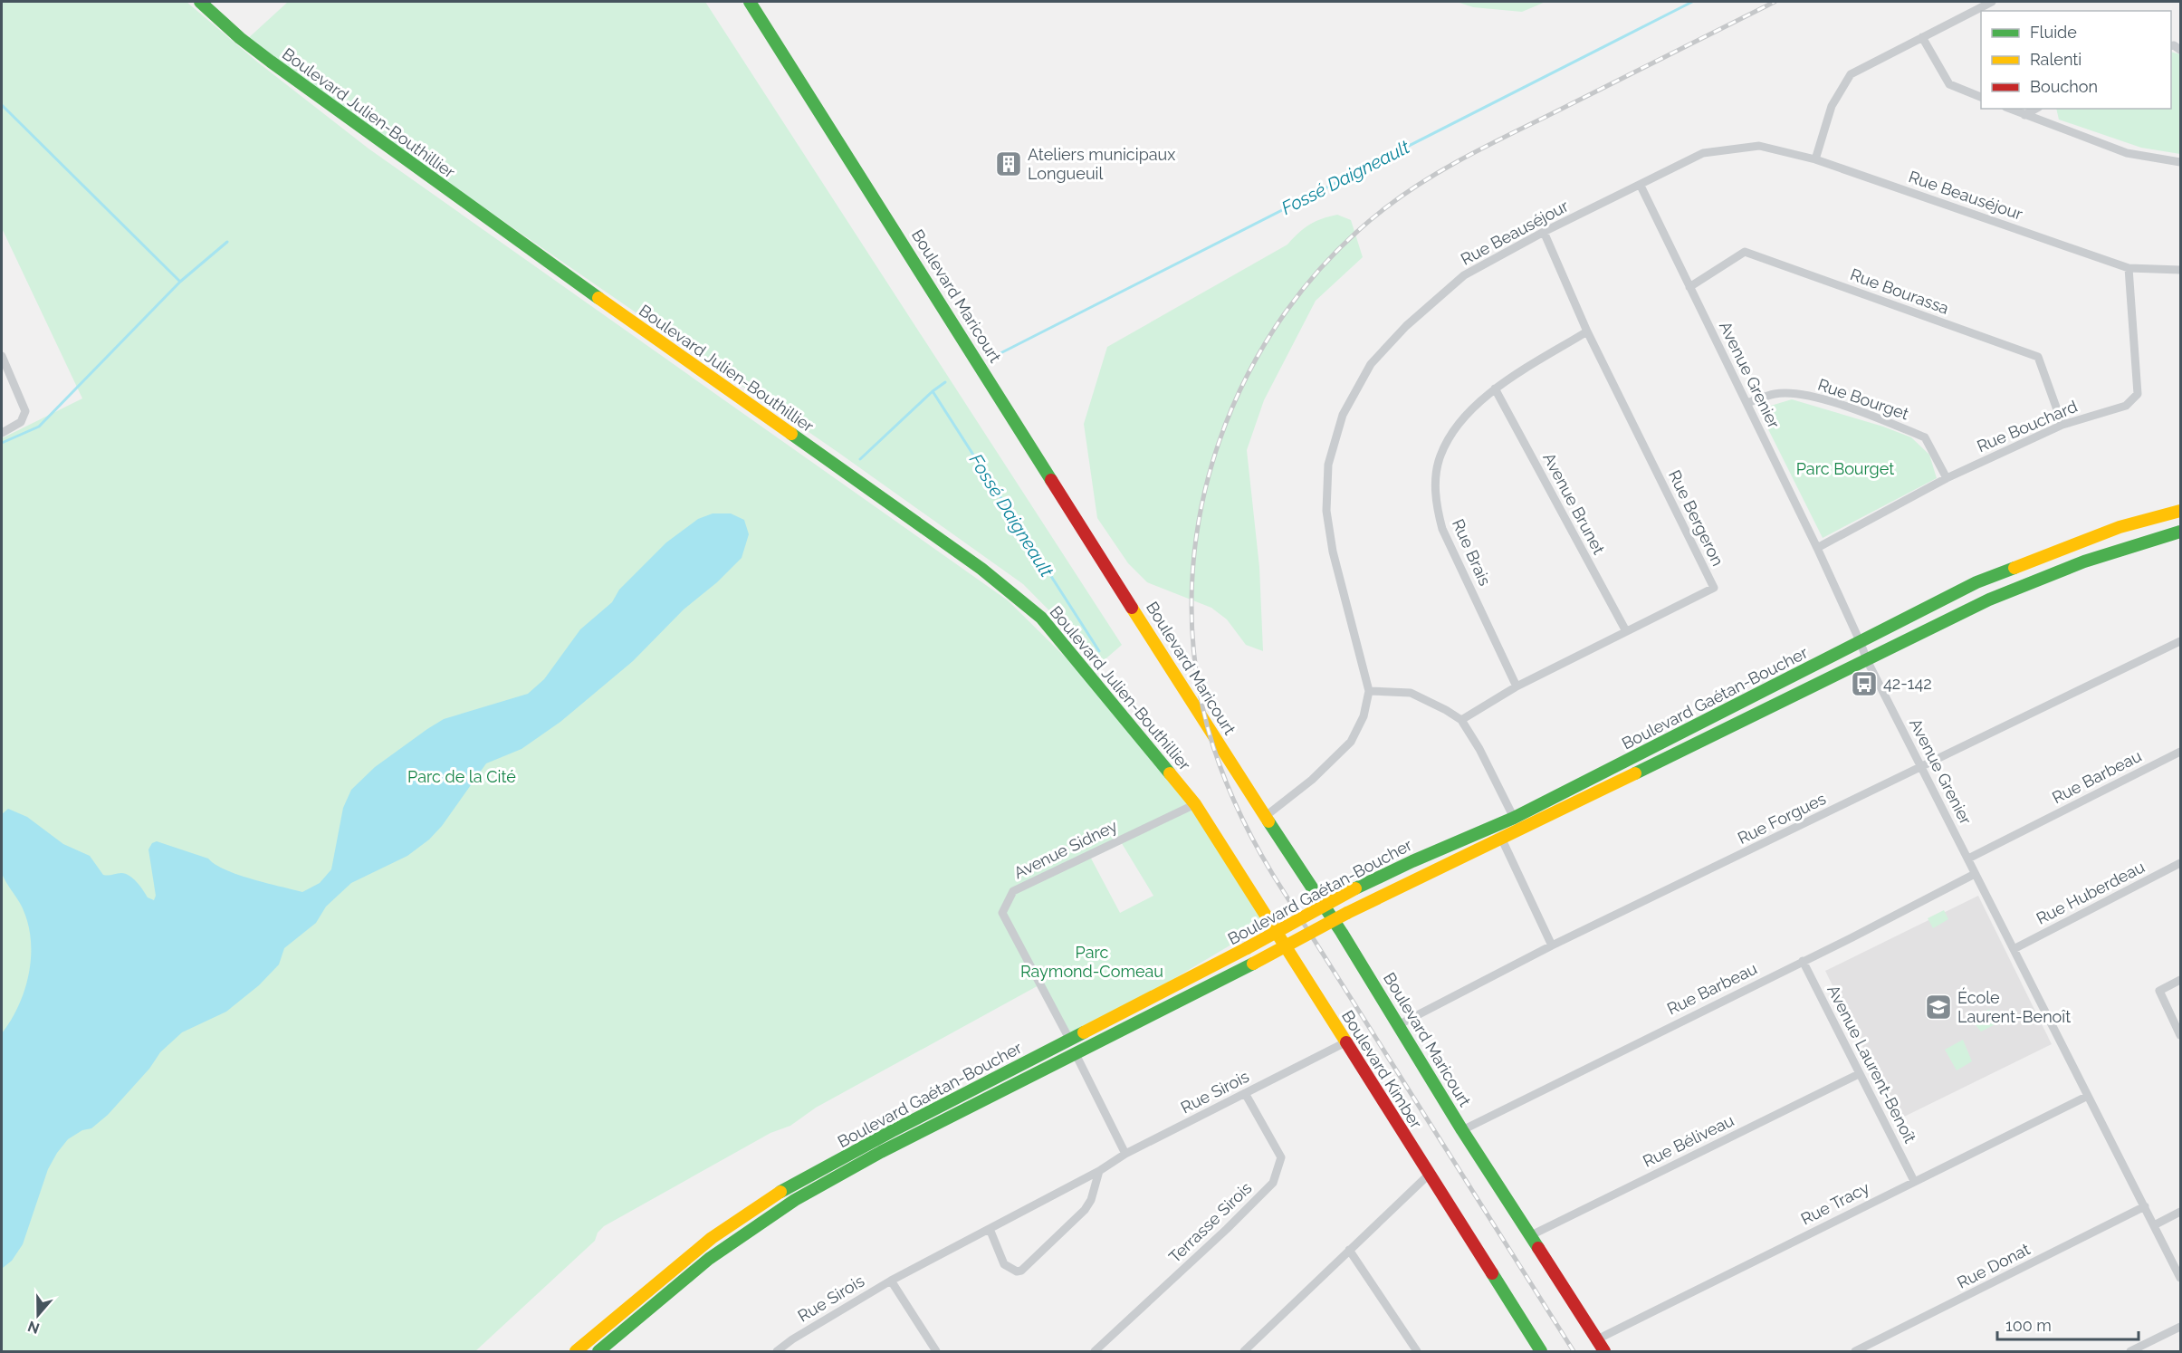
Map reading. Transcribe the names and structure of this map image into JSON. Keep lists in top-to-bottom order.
{
  "streets": {
    "main road": [
      "Boulevard Julien-Bouthillier",
      "Boulevard Maricourt",
      "Boulevard Gaétan-Boucher",
      "Boulevard Kimber"
    ],
    "street": [
      "Rue Beauséjour",
      "Rue Bourassa",
      "Avenue Grenier",
      "Rue Bourget",
      "Rue Bouchard",
      "Avenue Brunet",
      "Rue Bergeron",
      "Rue Brais",
      "Rue Barbeau",
      "Rue Forgues",
      "Avenue Sidney",
      "Rue Huberdeau",
      "Avenue Laurent-Benoît",
      "Rue Sirois",
      "Rue Béliveau",
      "Rue Tracy",
      "Terrasse Sirois",
      "Rue Donat"
    ]
  },
  "crossings": [
    ["Boulevard Julien-Bouthillier", "Avenue Sidney"],
    ["Boulevard Julien-Bouthillier", "Boulevard Kimber"],
    ["Rue Beauséjour", "Boulevard Maricourt"],
    ["Rue Beauséjour", "Avenue Grenier"],
    ["Rue Beauséjour", "Rue Bouchard"],
    ["Rue Beauséjour", "Rue Bergeron"],
    ["Rue Bourassa", "Avenue Grenier"],
    ["Rue Bourassa", "Rue Bouchard"],
    ["Boulevard Maricourt", "Rue Barbeau"],
    ["Boulevard Maricourt", "Rue Forgues"],
    ["Boulevard Maricourt", "Rue Béliveau"],
    ["Boulevard Maricourt", "Rue Tracy"],
    ["Avenue Grenier", "Rue Bourget"],
    ["Avenue Grenier", "Rue Bouchard"],
    ["Avenue Grenier", "Boulevard Gaétan-Boucher"],
    ["Avenue Grenier", "Rue Barbeau"],
    ["Avenue Grenier", "Rue Forgues"],
    ["Avenue Grenier", "Rue Huberdeau"],
    ["Avenue Grenier", "Rue Tracy"],
    ["Avenue Grenier", "Rue Donat"],
    ["Rue Bourget", "Rue Bouchard"],
    ["Avenue Brunet", "Rue Bergeron"],
    ["Avenue Brunet", "Rue Brais"],
    ["Rue Bergeron", "Rue Brais"],
    ["Boulevard Gaétan-Boucher", "Avenue Sidney"],
    ["Rue Barbeau", "Avenue Laurent-Benoît"],
    ["Avenue Sidney", "Boulevard Kimber"],
    ["Avenue Laurent-Benoît", "Rue Béliveau"],
    ["Avenue Laurent-Benoît", "Rue Tracy"],
    ["Boulevard Kimber", "Rue Sirois"],
    ["Rue Sirois", "Terrasse Sirois"]
  ],
  "water": ["Fossé Daigneault"],
  "parks": ["Parc Bourget", "Parc de la Cité", "Parc Raymond-Comeau"],
  "places": {
    "building": ["Ateliers municipaux Longueuil"],
    "bus stop": ["42-142"],
    "school or university": ["École Laurent-Benoît"]
  },
  "legend": ["Fluide", "Ralenti", "Bouchon"],
  "scale_bar": "100 m",
  "north": "bottom"
}
